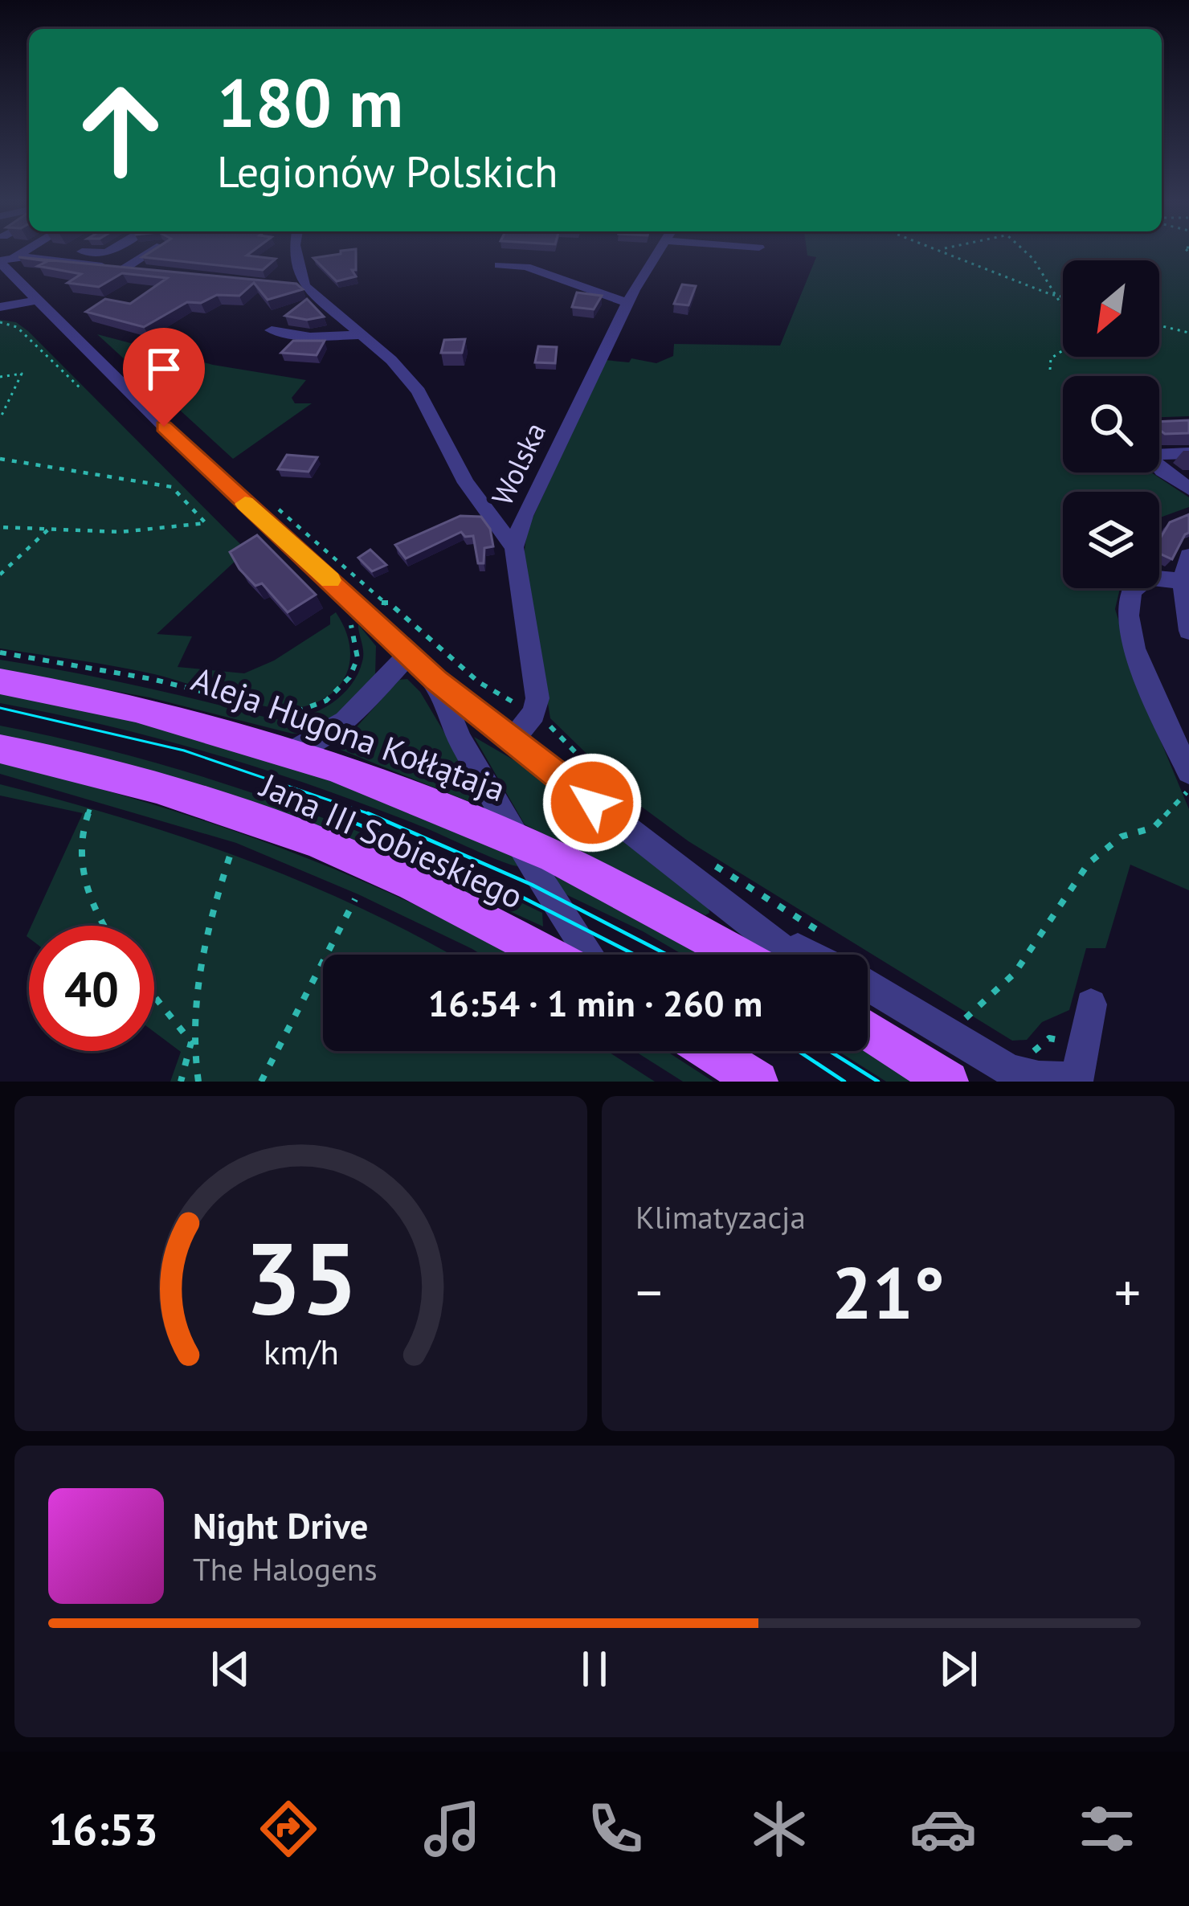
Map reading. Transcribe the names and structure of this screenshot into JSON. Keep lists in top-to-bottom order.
{
  "streets": {
    "main road": ["Aleja Hugona Kołłątaja", "Jana III Sobieskiego"],
    "street": ["Wolska"]
  },
  "north": "bottom left",
  "page": {
    "turn": ["180 m", "Legionów Polskich"],
    "limit": "40",
    "trip": "16:54 · 1 min · 260 m",
    "tile": "Klimatyzacja",
    "heat": ["−", "21°", "+"],
    "song": ["Night Drive", "The Halogens"],
    "tabs": "16:53",
    "gauge": ["35", "km/h"]
  }
}
